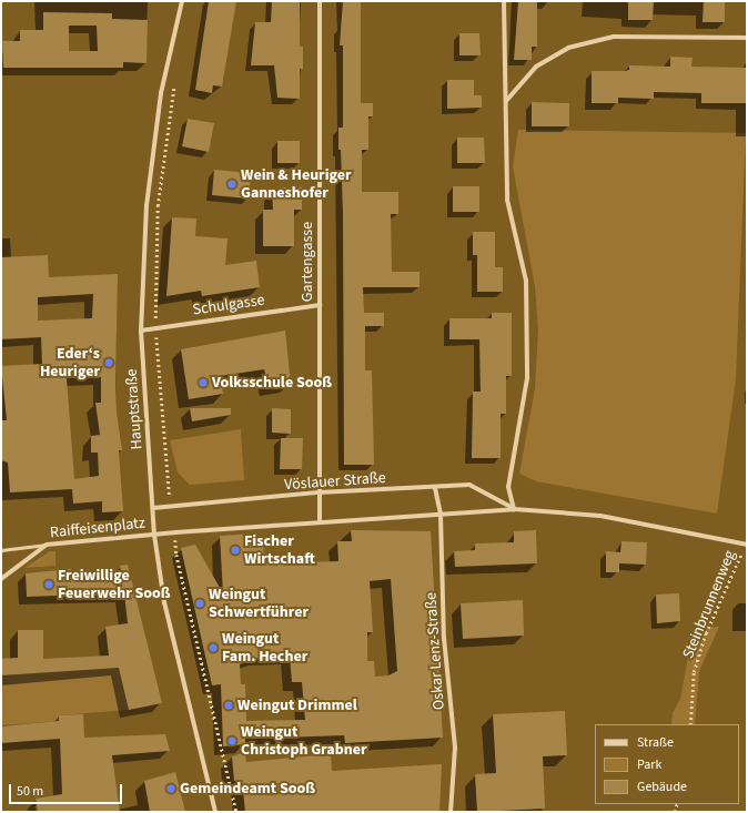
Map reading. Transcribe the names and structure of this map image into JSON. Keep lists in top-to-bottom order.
{
  "streets": {
    "street": [
      "Gartengasse",
      "Schulgasse",
      "Hauptstraße",
      "Vöslauer Straße",
      "Raiffeisenplatz",
      "Oskar Lenz-Straße"
    ],
    "path": ["Steinbrunnenweg"]
  },
  "crossings": [
    ["Gartengasse", "Schulgasse"],
    ["Gartengasse", "Vöslauer Straße"],
    ["Schulgasse", "Hauptstraße"],
    ["Hauptstraße", "Vöslauer Straße"],
    ["Hauptstraße", "Raiffeisenplatz"],
    ["Vöslauer Straße", "Raiffeisenplatz"],
    ["Vöslauer Straße", "Steinbrunnenweg"],
    ["Vöslauer Straße", "Oskar Lenz-Straße"]
  ],
  "places": [
    "Wein & Heuriger Ganneshofer",
    "Eder‘s Heuriger",
    "Volksschule Sooß",
    "Fischer Wirtschaft",
    "Freiwillige Feuerwehr Sooß",
    "Weingut Schwertführer",
    "Weingut Fam. Hecher",
    "Weingut Drimmel",
    "Weingut Christoph Grabner",
    "Gemeindeamt Sooß"
  ],
  "legend": ["Straße", "Park", "Gebäude"],
  "scale_bar": "50 m"
}
